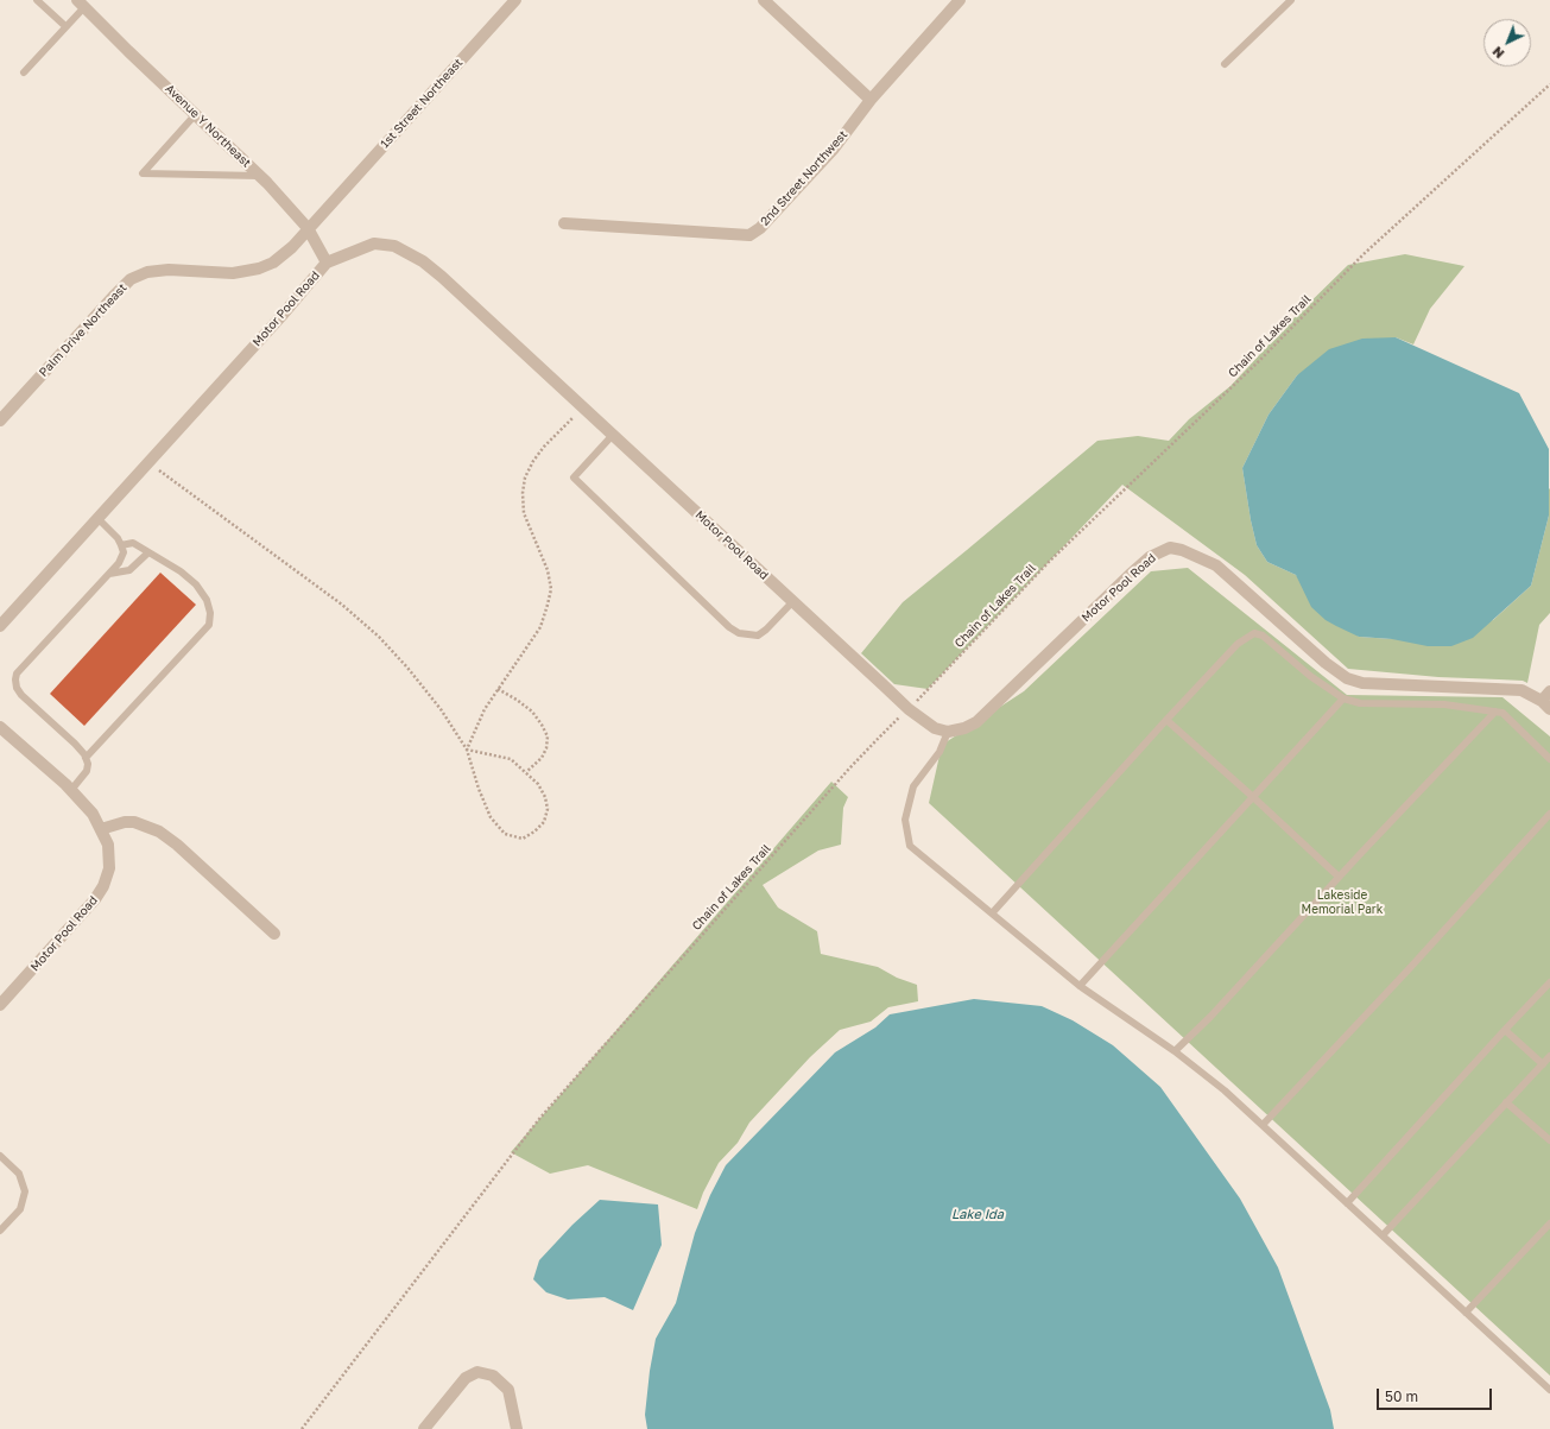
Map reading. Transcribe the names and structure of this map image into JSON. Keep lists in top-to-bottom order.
{
  "streets": {
    "street": [
      "1st Street Northeast",
      "Avenue Y Northeast",
      "2nd Street Northwest",
      "Motor Pool Road",
      "Palm Drive Northeast"
    ],
    "path": ["Chain of Lakes Trail"]
  },
  "crossings": [
    ["1st Street Northeast", "Palm Drive Northeast"],
    ["Avenue Y Northeast", "Motor Pool Road"],
    ["Avenue Y Northeast", "Palm Drive Northeast"],
    ["Motor Pool Road", "Chain of Lakes Trail"]
  ],
  "water": ["Lake Ida"],
  "parks": ["Lakeside Memorial Park"],
  "scale_bar": "50 m",
  "north": "bottom left"
}
